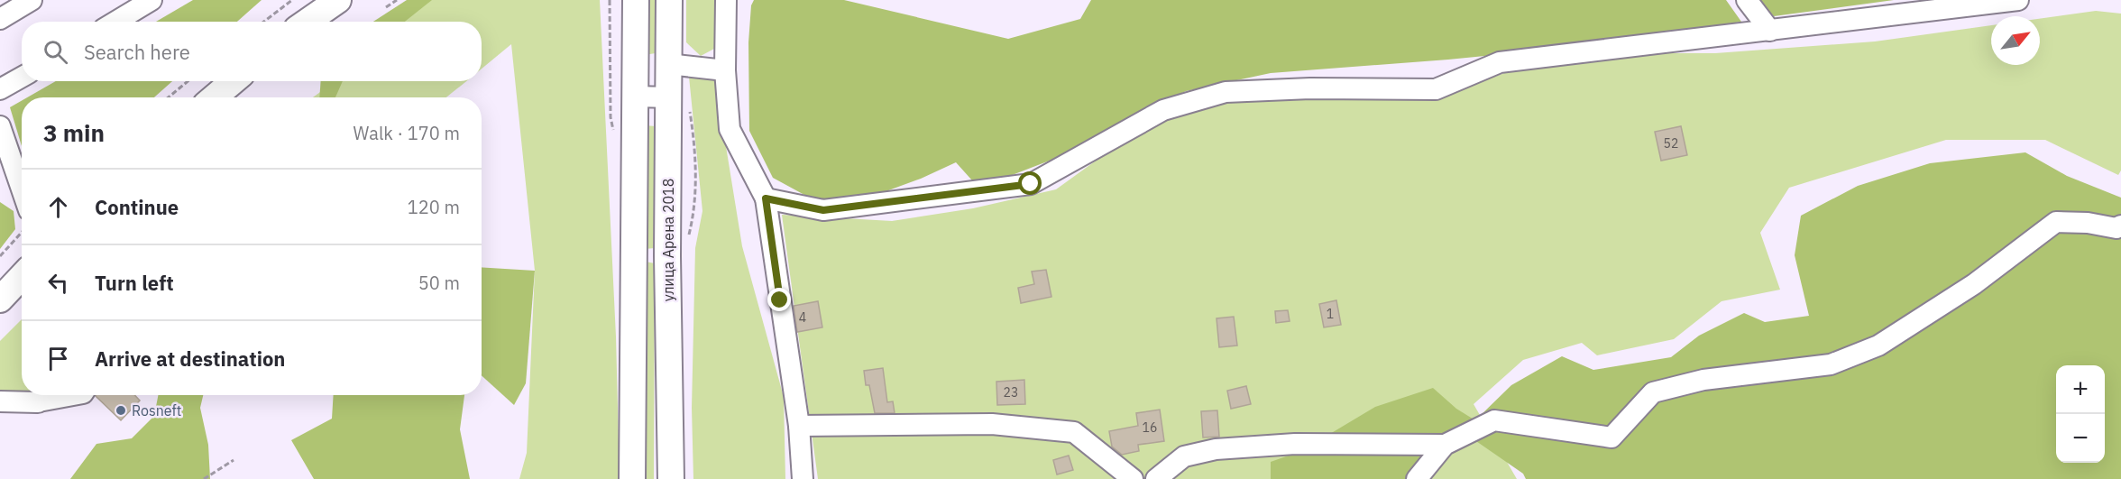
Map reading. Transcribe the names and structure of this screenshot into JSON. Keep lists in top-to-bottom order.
{
  "streets": {
    "main road": ["улица Арена 2018"]
  },
  "places": ["Rosneft"],
  "house_numbers": [
    "52",
    "1",
    "4",
    "23",
    "16"
  ],
  "north": "top right",
  "page": {
    "search": "Search here",
    "heading": ["3 min", "Walk · 170 m"],
    "list": [
      ["Continue", "120 m"],
      ["Turn left", "50 m"],
      "Arrive at destination"
    ],
    "map_buttons": ["+", "−"]
  }
}
